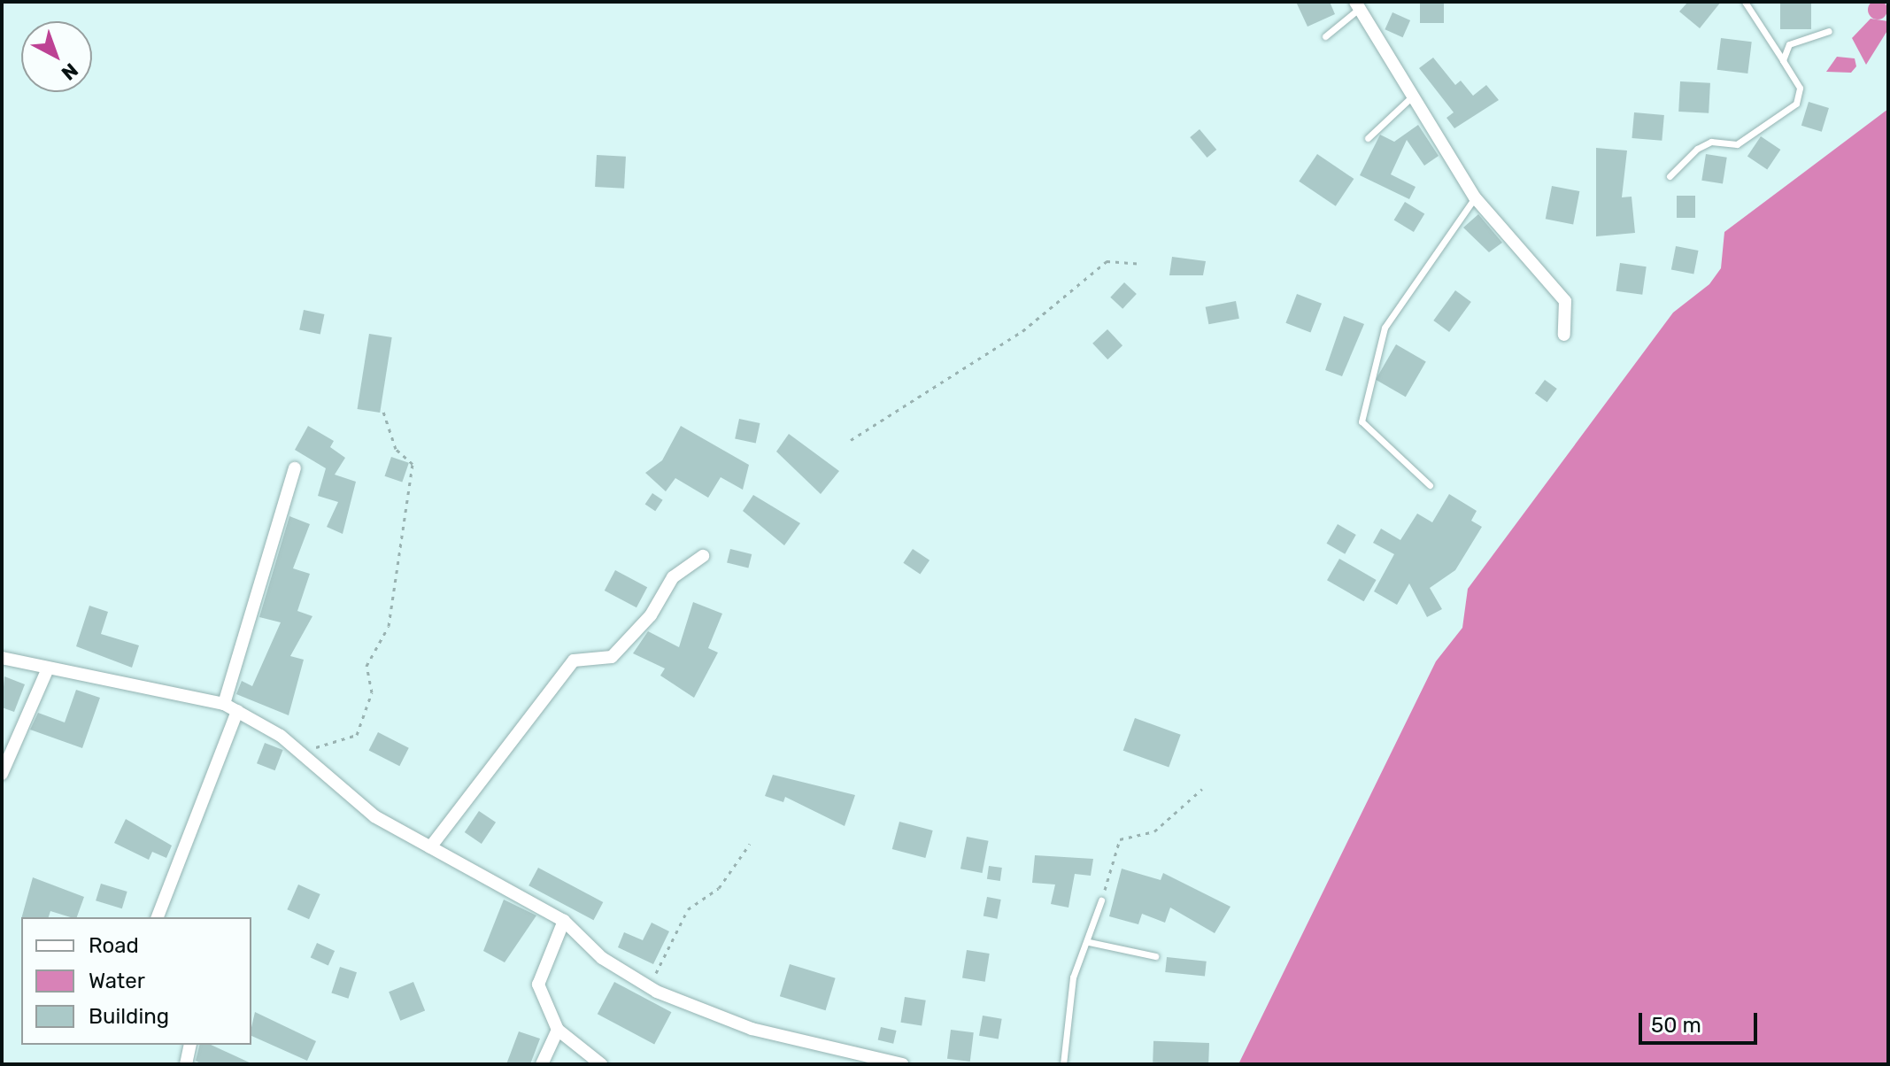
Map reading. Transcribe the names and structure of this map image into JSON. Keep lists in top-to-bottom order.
{
  "legend": ["Road", "Water", "Building"],
  "scale_bar": "50 m",
  "north": "bottom right"
}
